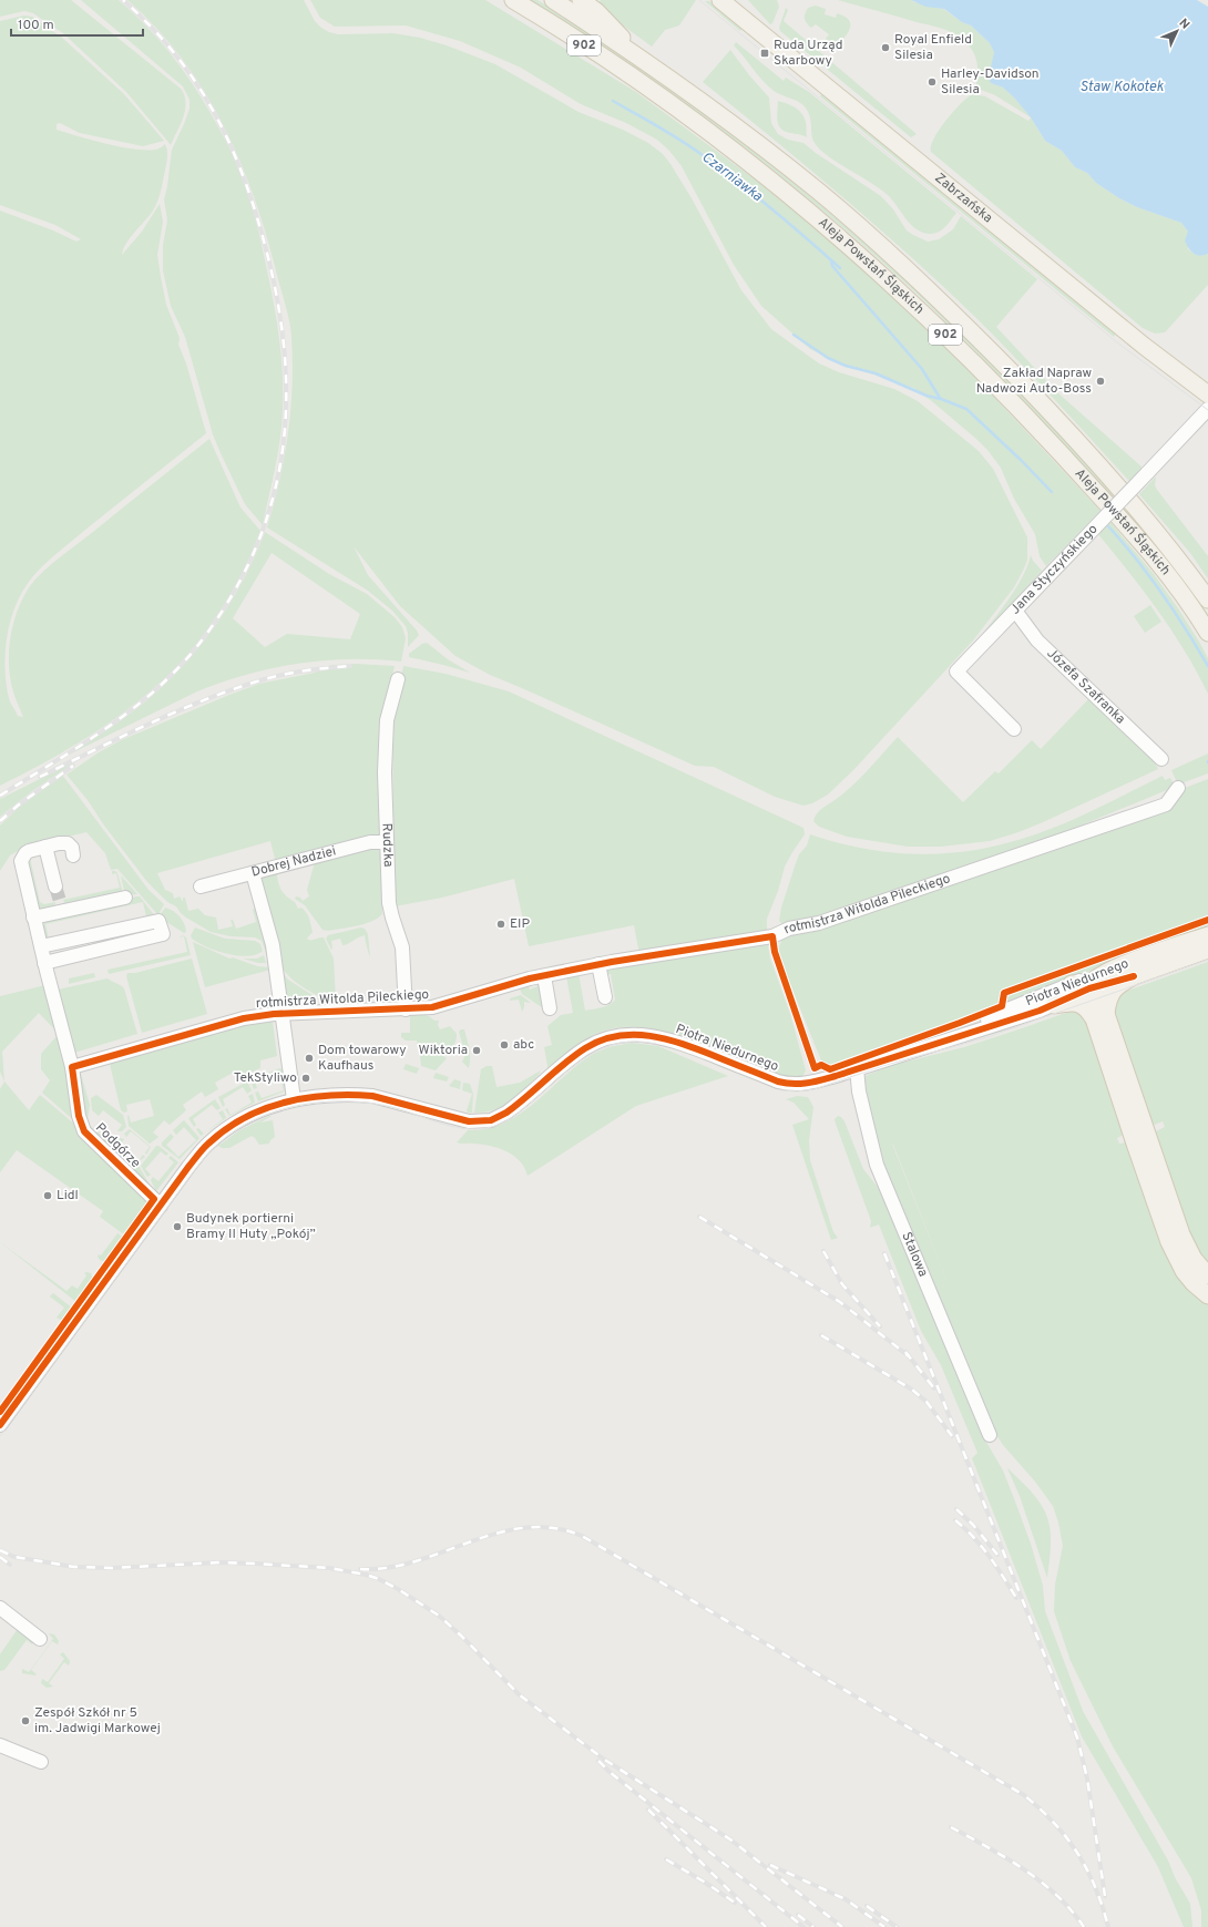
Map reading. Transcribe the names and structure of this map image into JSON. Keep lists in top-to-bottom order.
{
  "streets": {
    "main road": [
      "902",
      "Zabrzańska",
      "Aleja Powstań Śląskich",
      "Piotra Niedurnego"
    ],
    "street": [
      "Jana Styczyńskiego",
      "Józefa Szafranka",
      "Rudzka",
      "Dobrej Nadziei",
      "rotmistrza Witolda Pileckiego",
      "Podgórze",
      "Stalowa"
    ]
  },
  "crossings": [
    ["Jana Styczyńskiego", "Józefa Szafranka"],
    ["Rudzka", "Dobrej Nadziei"],
    ["Rudzka", "rotmistrza Witolda Pileckiego"],
    ["rotmistrza Witolda Pileckiego", "Podgórze"],
    ["Piotra Niedurnego", "Podgórze"],
    ["Piotra Niedurnego", "Stalowa"]
  ],
  "water": ["Staw Kokotek", "Czarniawka"],
  "places": {
    "other": [
      "Royal Enfield Silesia",
      "Harley-Davidson Silesia",
      "Zakład Napraw Nadwozi Auto-Boss",
      "EIP",
      "abc",
      "Wiktoria",
      "Dom towarowy Kaufhaus",
      "TekStyliwo",
      "Lidl",
      "Budynek portierni Bramy II Huty „Pokój”",
      "Zespół Szkół nr 5 im. Jadwigi Markowej"
    ],
    "transit": ["Ruda Urząd Skarbowy"]
  },
  "scale_bar": "100 m",
  "north": "top right"
}
